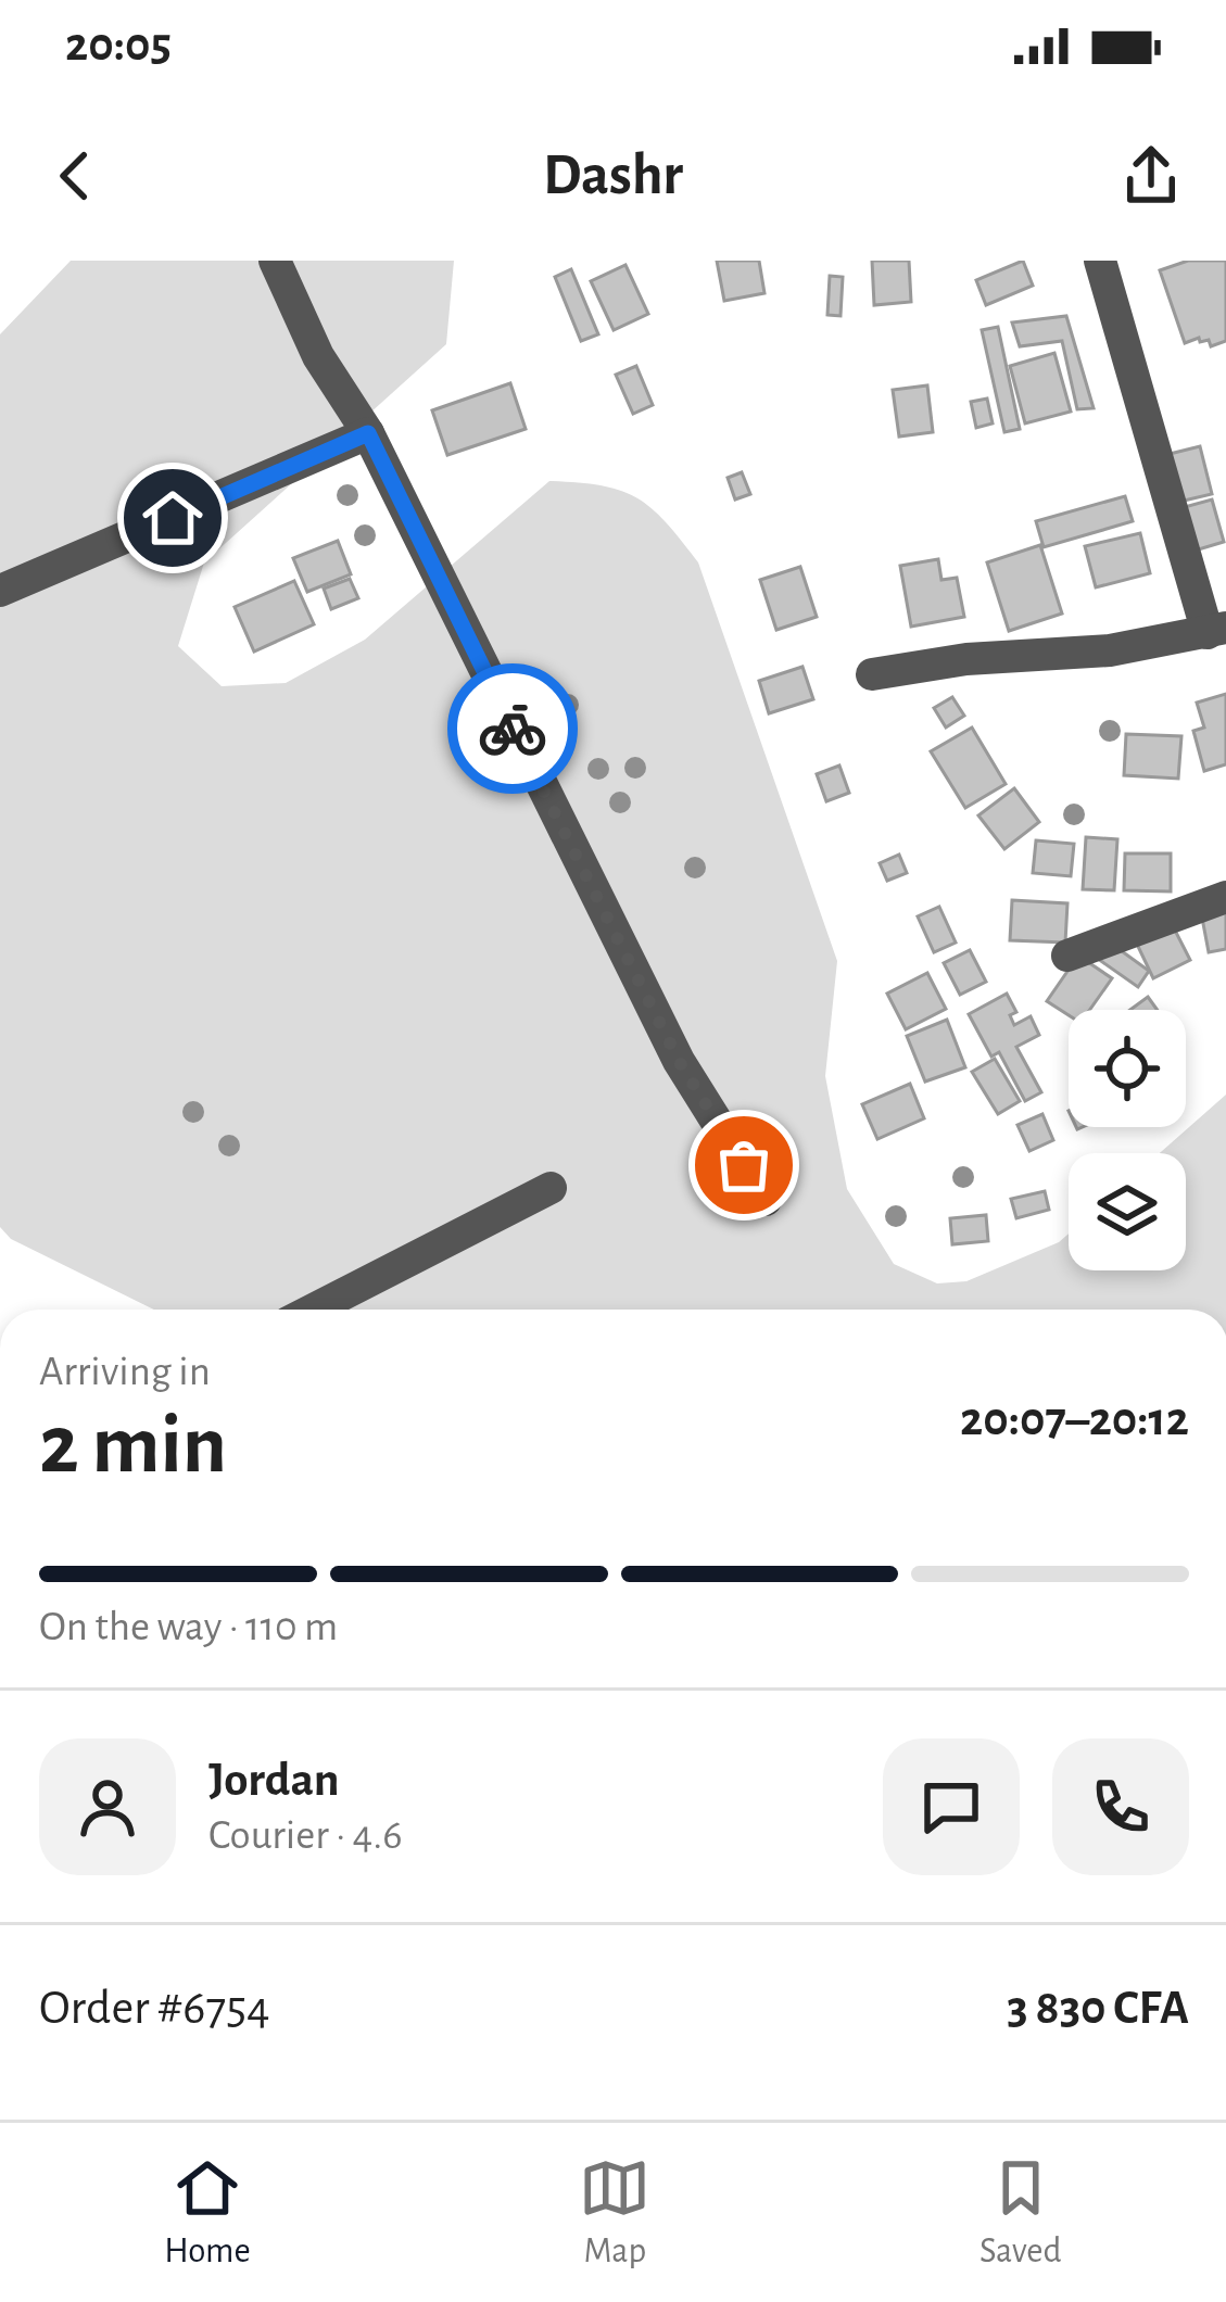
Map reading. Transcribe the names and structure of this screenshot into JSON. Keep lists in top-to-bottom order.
{
  "page": {
    "status": "20:05",
    "header": "Dashr",
    "heading": ["2 min", "Arriving in", "20:07–20:12"],
    "panel": [
      "Jordan",
      "Courier · 4.6",
      "Order #6754",
      "3 830 CFA"
    ],
    "bar": "On the way · 110 m",
    "tabs": ["Home", "Map", "Saved"]
  }
}
